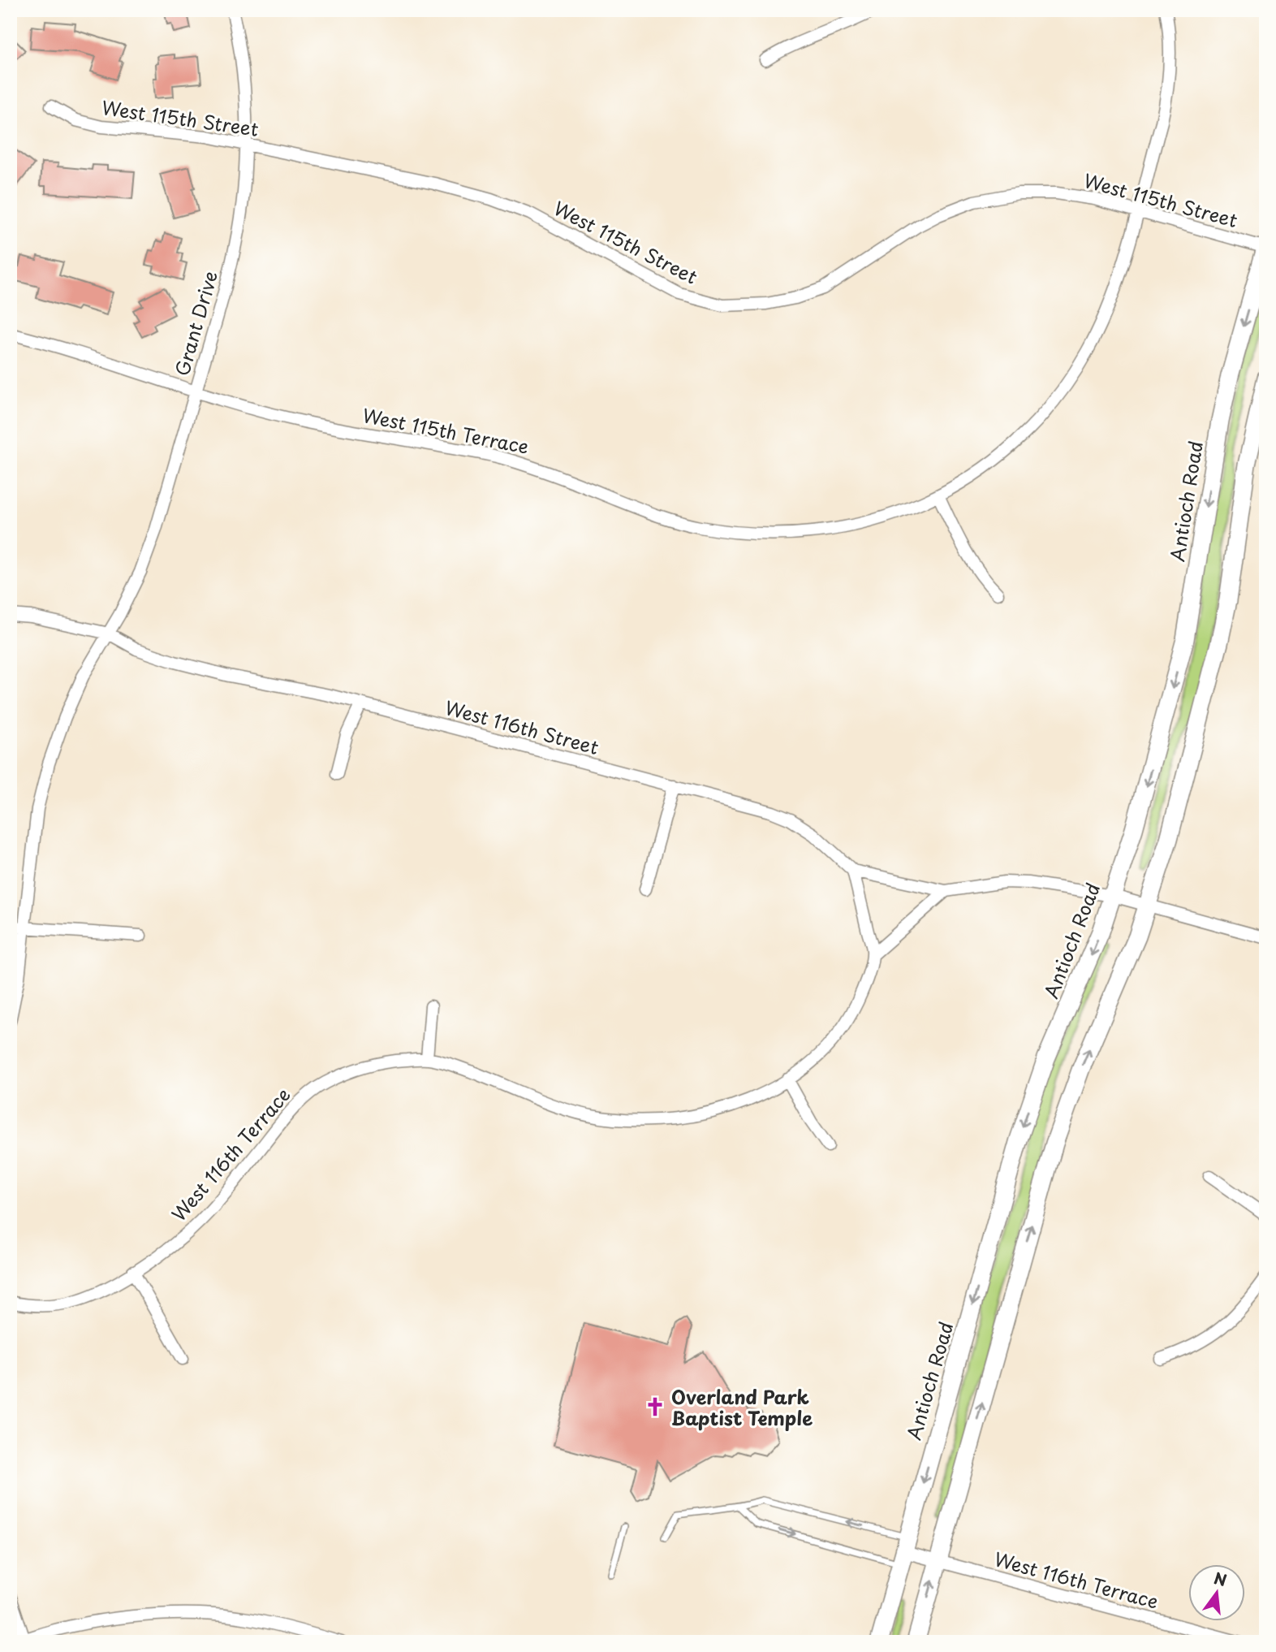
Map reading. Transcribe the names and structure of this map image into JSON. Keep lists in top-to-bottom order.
{
  "streets": {
    "main road": ["Antioch Road"],
    "street": [
      "West 115th Street",
      "Grant Drive",
      "West 115th Terrace",
      "West 116th Street",
      "West 116th Terrace"
    ]
  },
  "crossings": [
    ["West 115th Street", "Grant Drive"],
    ["West 115th Street", "West 115th Terrace"],
    ["West 115th Street", "Antioch Road"],
    ["Grant Drive", "West 115th Terrace"],
    ["Grant Drive", "West 116th Street"],
    ["Antioch Road", "West 116th Terrace"]
  ],
  "places": {
    "church": ["Overland Park Baptist Temple"]
  },
  "north": "top"
}
